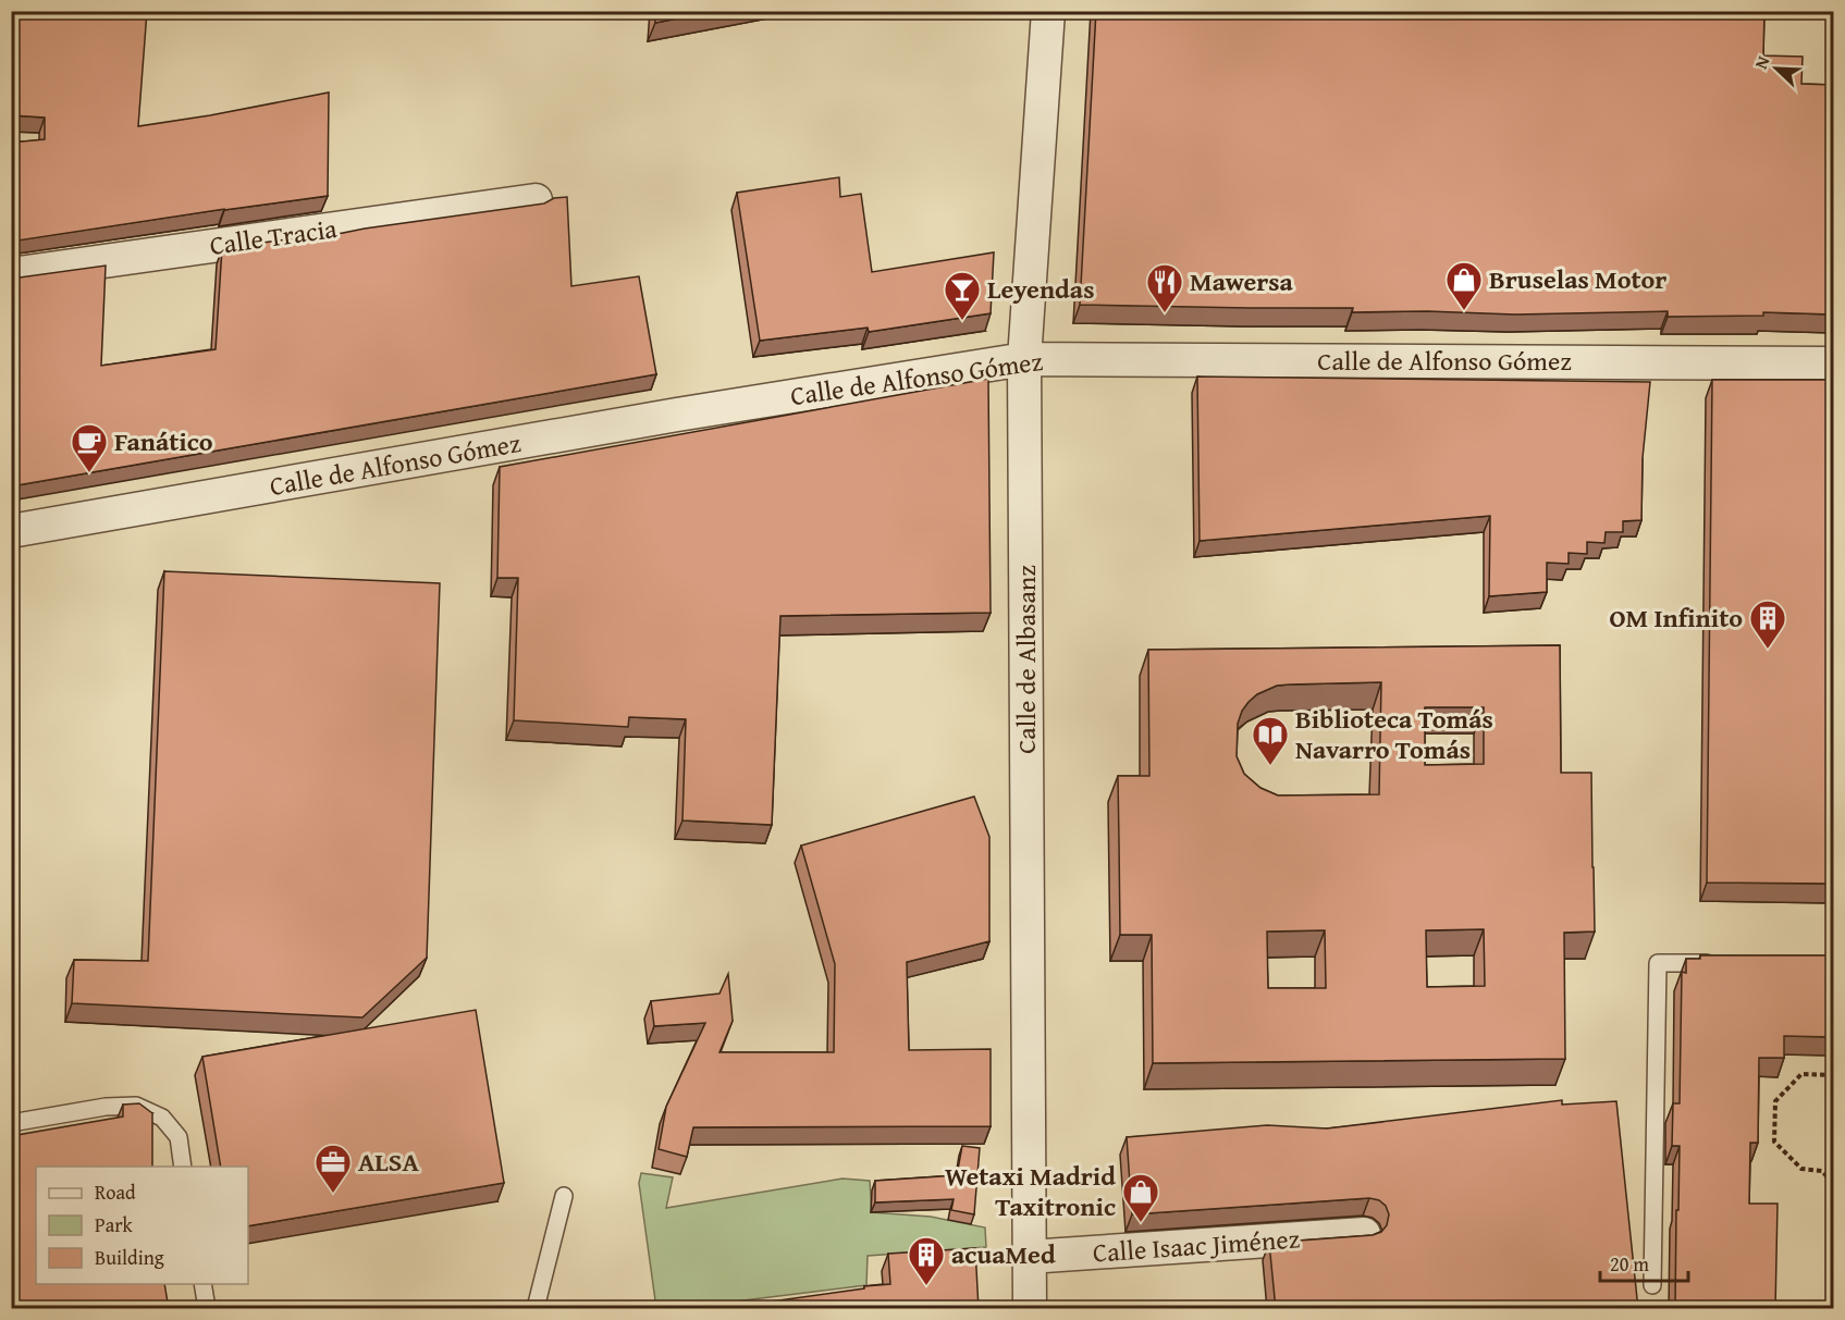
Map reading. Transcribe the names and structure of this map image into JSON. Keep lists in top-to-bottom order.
{
  "streets": {
    "street": [
      "Calle Tracia",
      "Calle de Alfonso Gómez",
      "Calle de Albasanz",
      "Calle Isaac Jiménez"
    ]
  },
  "crossings": [
    ["Calle de Alfonso Gómez", "Calle de Albasanz"],
    ["Calle de Albasanz", "Calle Isaac Jiménez"]
  ],
  "places": {
    "shop": ["Bruselas Motor", "Wetaxi Madrid Taxitronic"],
    "restaurant": ["Mawersa"],
    "bar": ["Leyendas"],
    "cafe": ["Fanático"],
    "building": ["OM Infinito", "acuaMed"],
    "library": ["Biblioteca Tomás Navarro Tomás"],
    "office": ["ALSA"]
  },
  "legend": ["Road", "Park", "Building"],
  "scale_bar": "20 m",
  "north": "top left"
}
